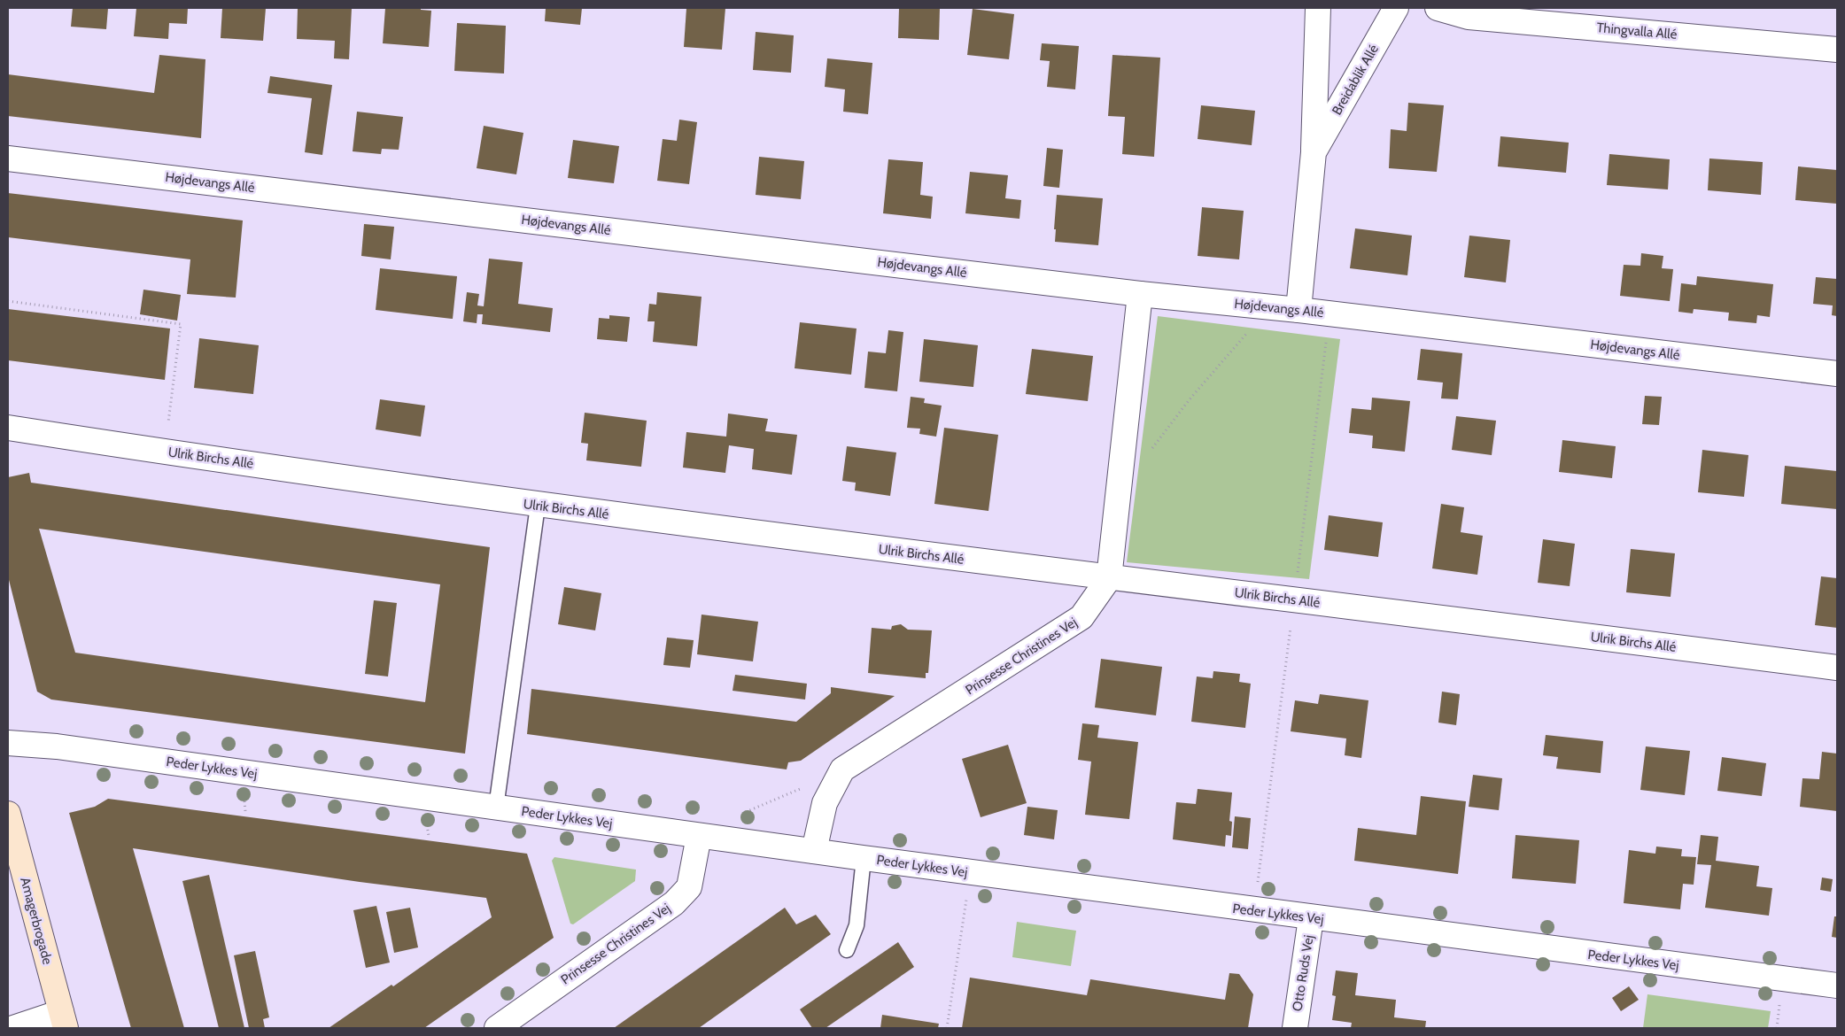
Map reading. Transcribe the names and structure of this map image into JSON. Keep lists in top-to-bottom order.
{
  "streets": {
    "street": [
      "Thingvalla Allé",
      "Breidablik Allé",
      "Højdevangs Allé",
      "Ulrik Birchs Allé",
      "Prinsesse Christines Vej",
      "Peder Lykkes Vej",
      "Amagerbrogade",
      "Otto Ruds Vej"
    ]
  },
  "crossings": [
    ["Breidablik Allé", "Højdevangs Allé"],
    ["Højdevangs Allé", "Prinsesse Christines Vej"],
    ["Ulrik Birchs Allé", "Prinsesse Christines Vej"],
    ["Prinsesse Christines Vej", "Peder Lykkes Vej"],
    ["Peder Lykkes Vej", "Otto Ruds Vej"]
  ]
}
